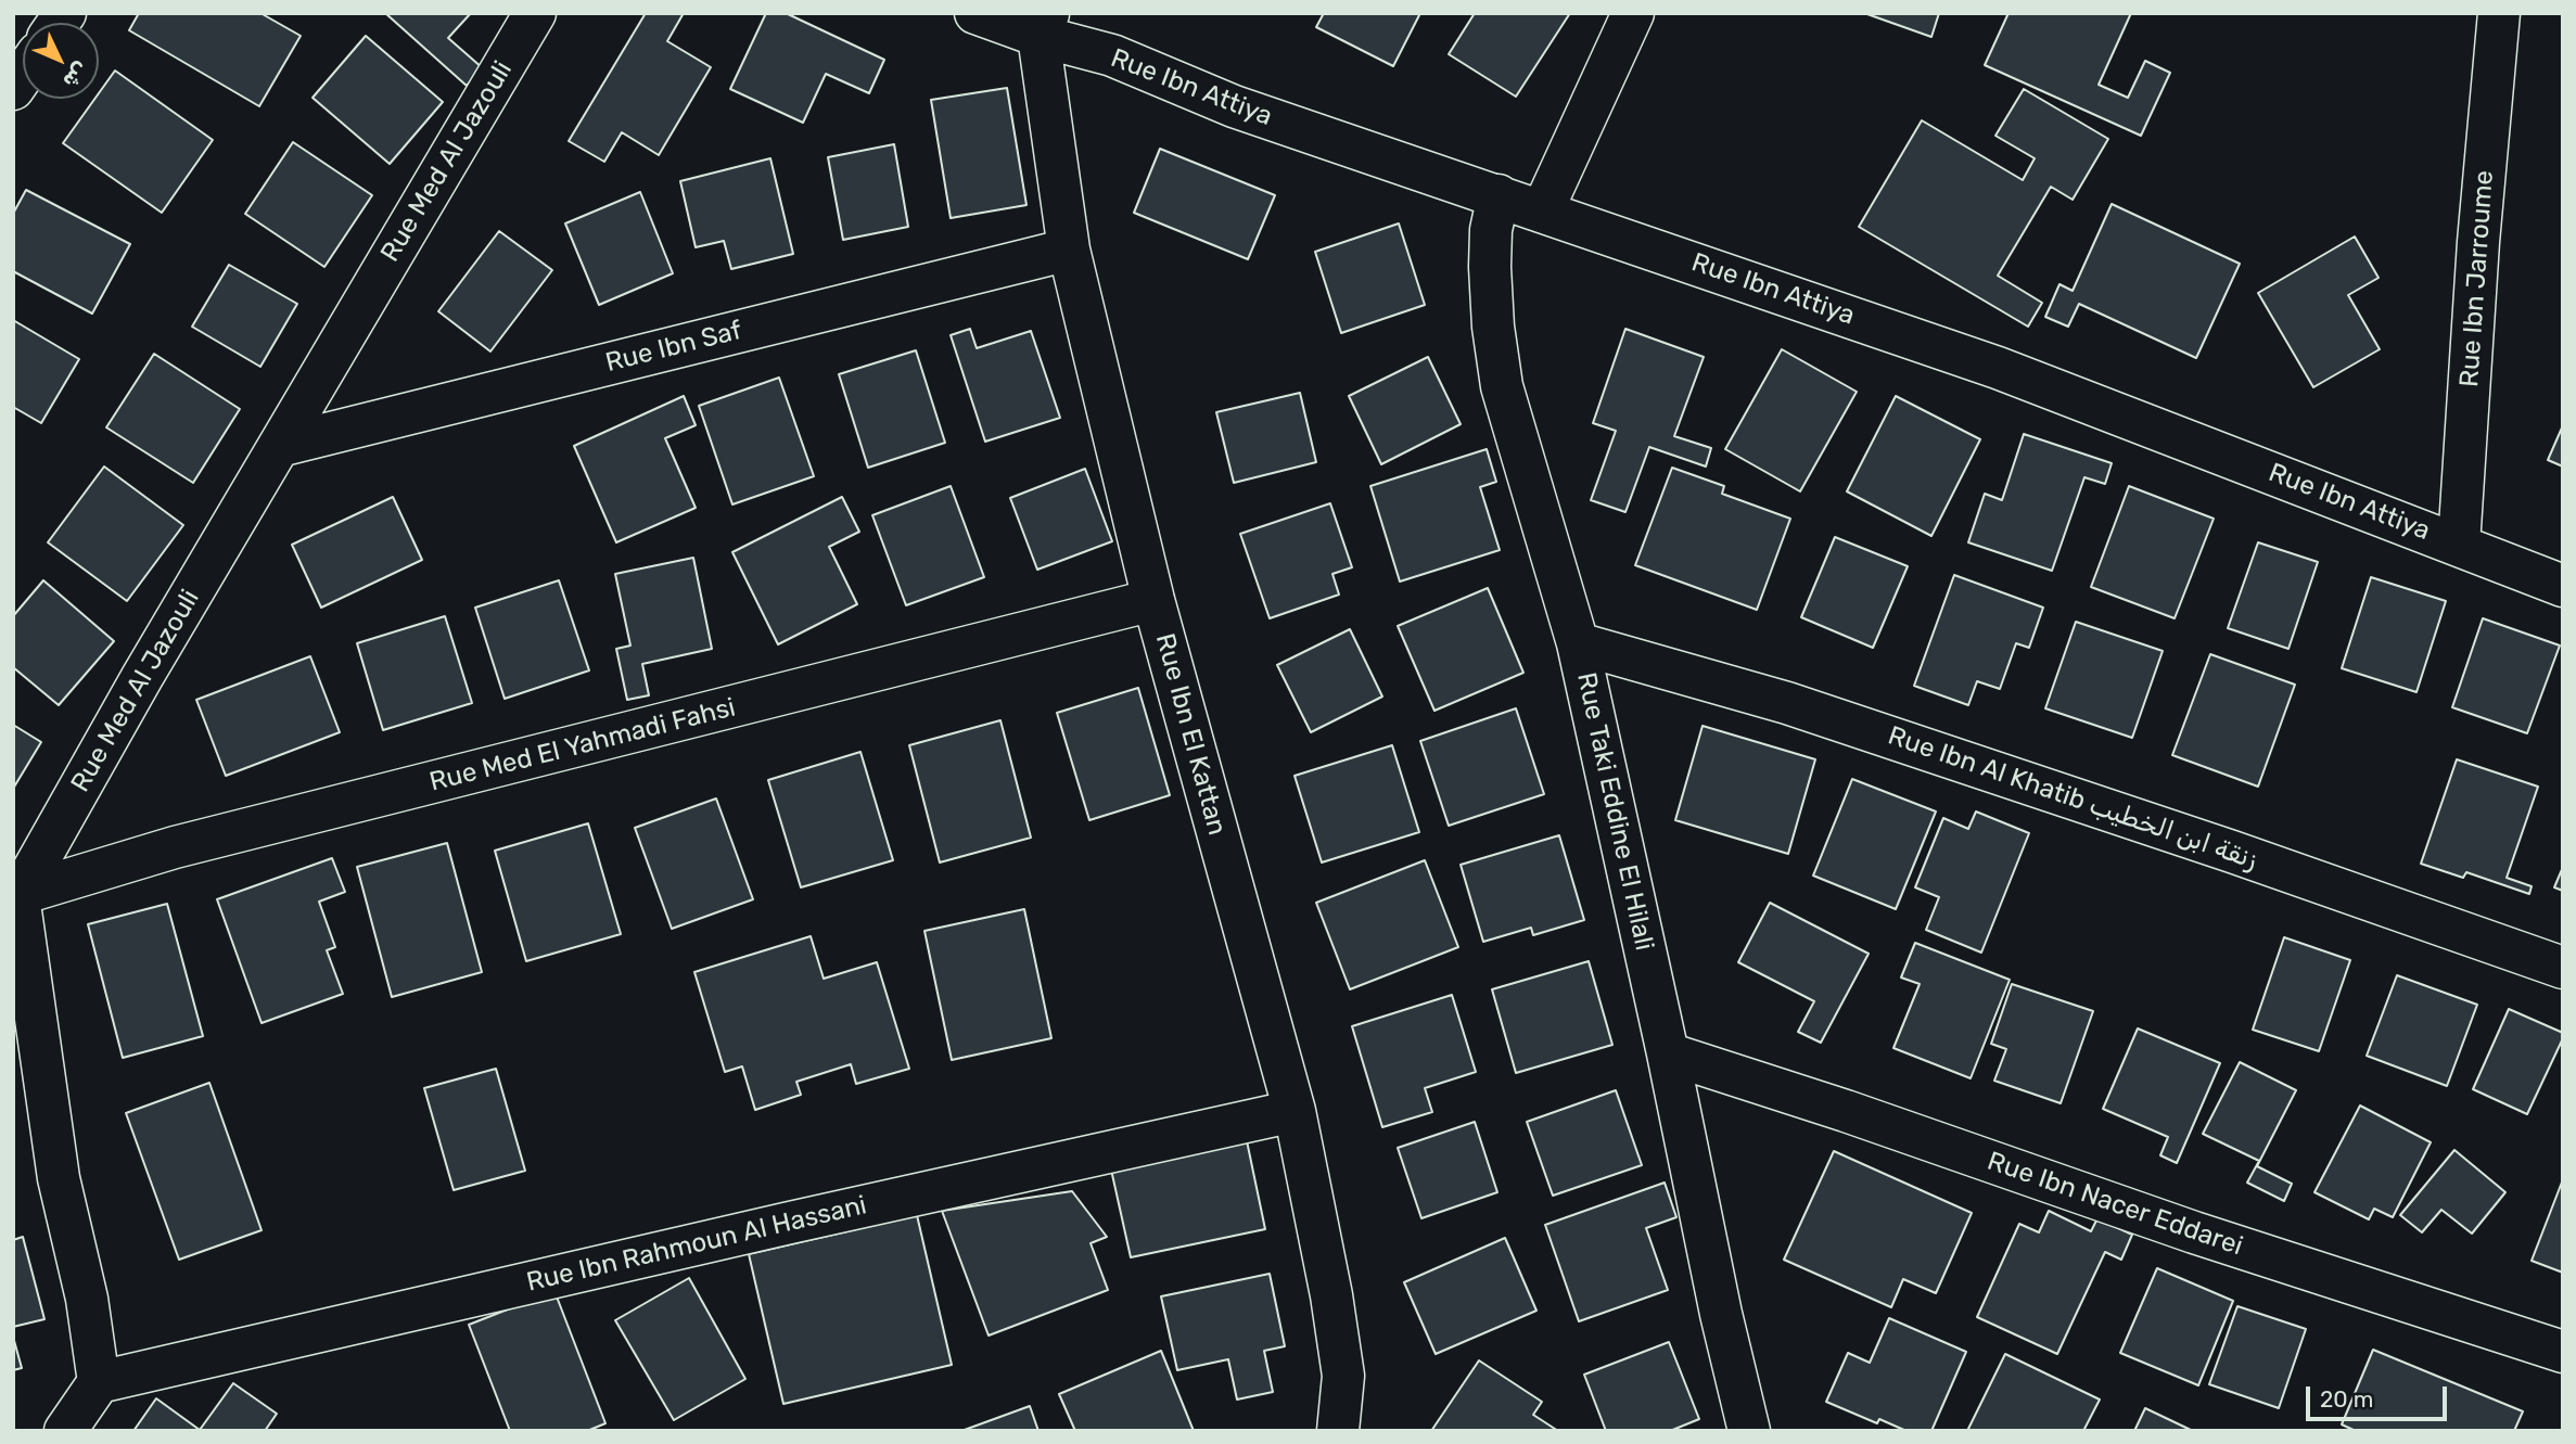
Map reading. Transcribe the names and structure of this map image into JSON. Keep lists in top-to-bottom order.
{
  "streets": {
    "street": [
      "Rue Ibn Attiya",
      "Rue Med Al Jazouli",
      "Rue Ibn Jarroume",
      "Rue Ibn Saf",
      "Rue Ibn El Kattan",
      "Rue Med El Yahmadi Fahsi",
      "Rue Ibn Al Khatib زنقة ابن الخطيب",
      "Rue Taki Eddine El Hilali",
      "Rue Ibn Nacer Eddarei",
      "Rue Ibn Rahmoun Al Hassani"
    ]
  },
  "crossings": [
    ["Rue Ibn Attiya", "Rue Ibn Jarroume"],
    ["Rue Ibn Attiya", "Rue Ibn El Kattan"],
    ["Rue Ibn Attiya", "Rue Taki Eddine El Hilali"],
    ["Rue Med Al Jazouli", "Rue Ibn Saf"],
    ["Rue Med Al Jazouli", "Rue Med El Yahmadi Fahsi"],
    ["Rue Ibn Saf", "Rue Ibn El Kattan"],
    ["Rue Ibn El Kattan", "Rue Med El Yahmadi Fahsi"],
    ["Rue Ibn El Kattan", "Rue Ibn Rahmoun Al Hassani"],
    ["Rue Ibn Al Khatib زنقة ابن الخطيب", "Rue Taki Eddine El Hilali"],
    ["Rue Taki Eddine El Hilali", "Rue Ibn Nacer Eddarei"]
  ],
  "scale_bar": "20 m",
  "north": "bottom right"
}
